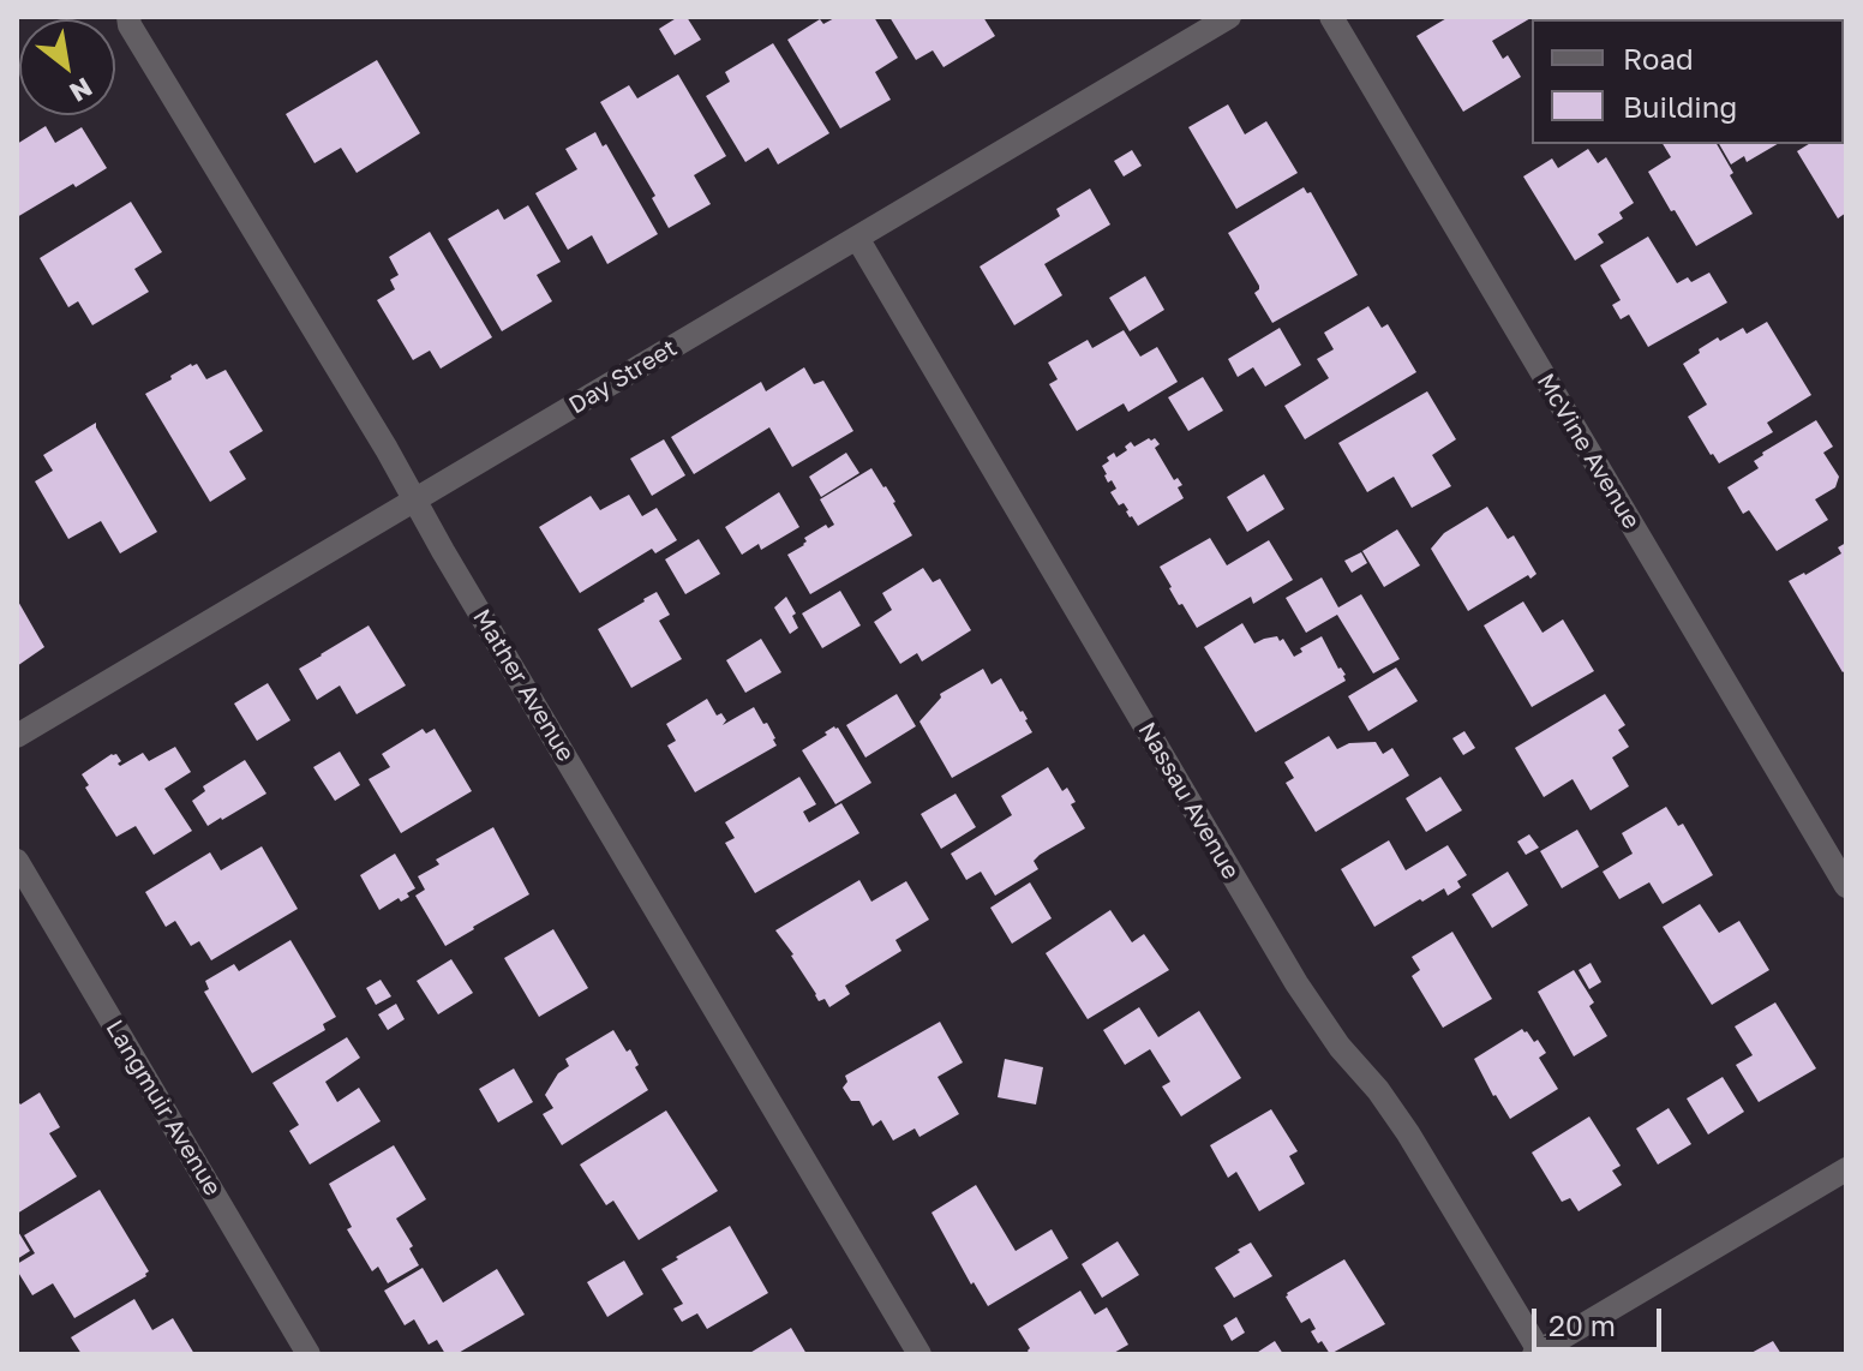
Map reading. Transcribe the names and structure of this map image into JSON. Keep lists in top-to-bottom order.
{
  "streets": {
    "street": [
      "Day Street",
      "McVine Avenue",
      "Mather Avenue",
      "Nassau Avenue",
      "Langmuir Avenue"
    ]
  },
  "crossings": [
    ["Day Street", "Mather Avenue"],
    ["Day Street", "Nassau Avenue"]
  ],
  "legend": ["Road", "Building"],
  "scale_bar": "20 m",
  "north": "bottom right"
}
